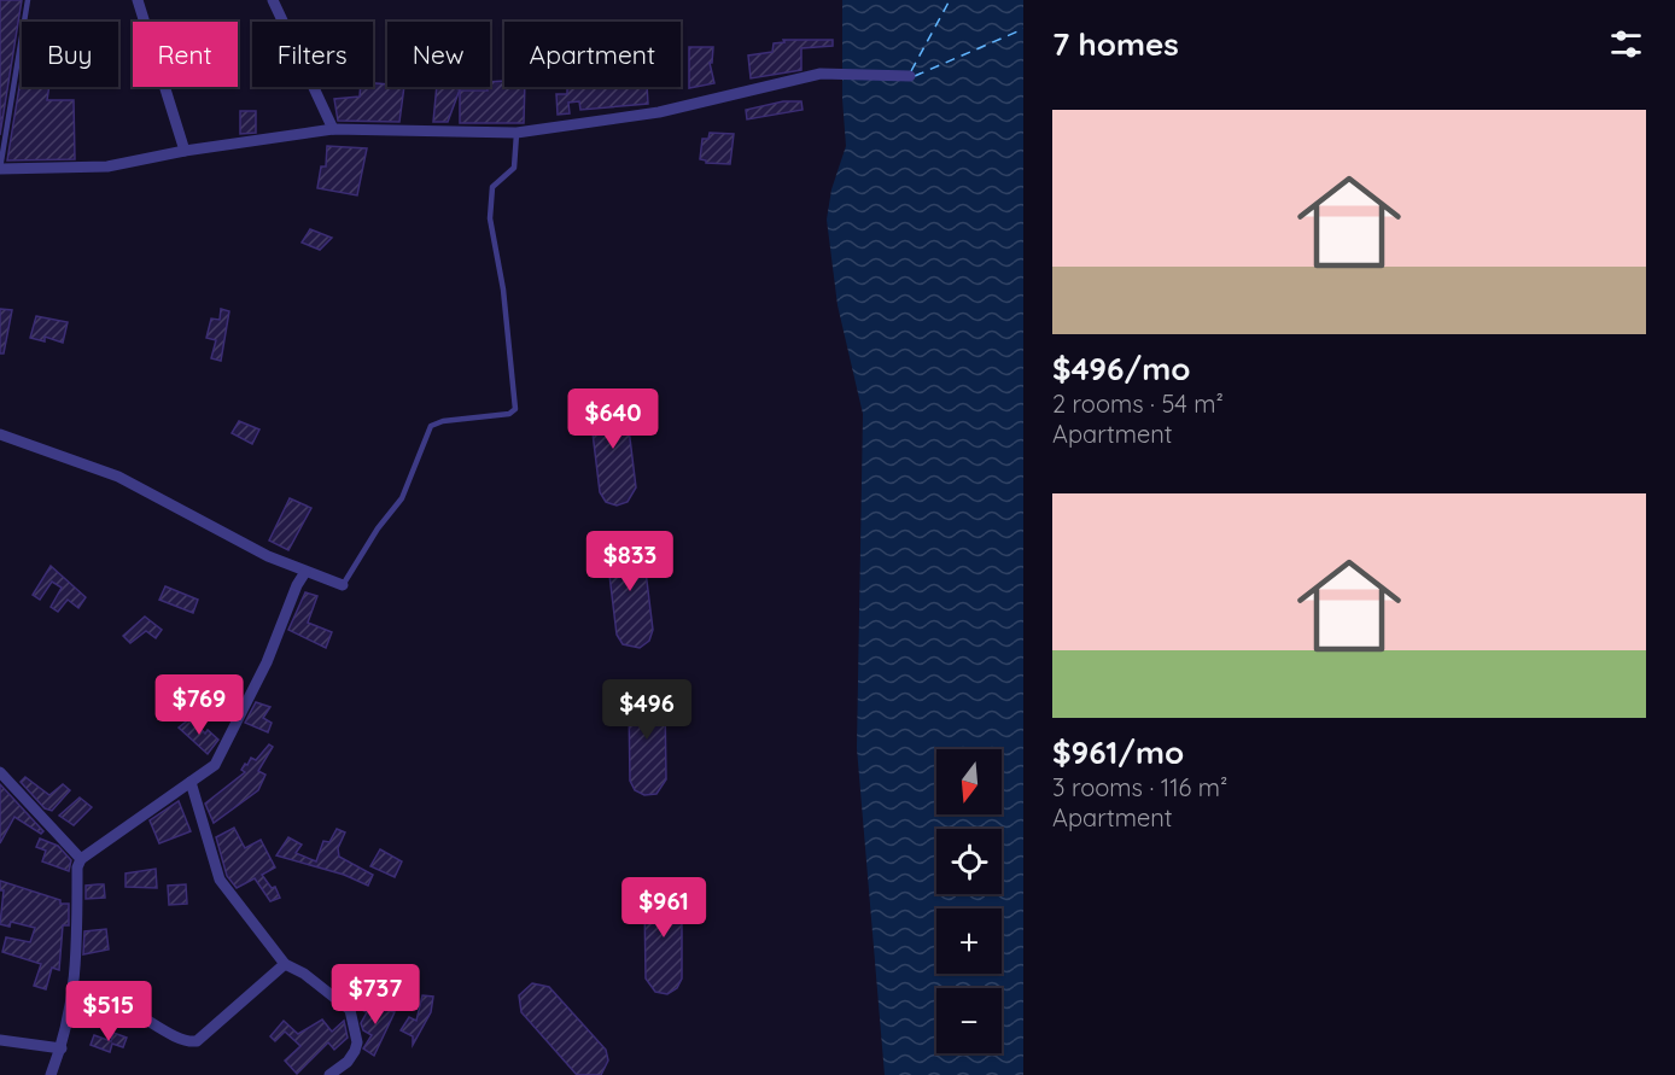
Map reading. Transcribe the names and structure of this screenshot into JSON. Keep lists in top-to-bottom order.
{
  "north": "bottom",
  "page": {
    "heading": "7 homes",
    "chip": [
      "Buy",
      "Rent",
      "Filters",
      "New",
      "Apartment"
    ],
    "list": [
      {
        "name": "$496/mo",
        "note": "2 rooms · 54 m² · Apartment"
      },
      {
        "name": "$961/mo",
        "note": "3 rooms · 116 m² · Apartment"
      }
    ],
    "price": [
      "$640",
      "$833",
      "$769",
      "$496",
      "$961",
      "$737",
      "$515"
    ],
    "map_buttons": ["+", "−"]
  }
}
